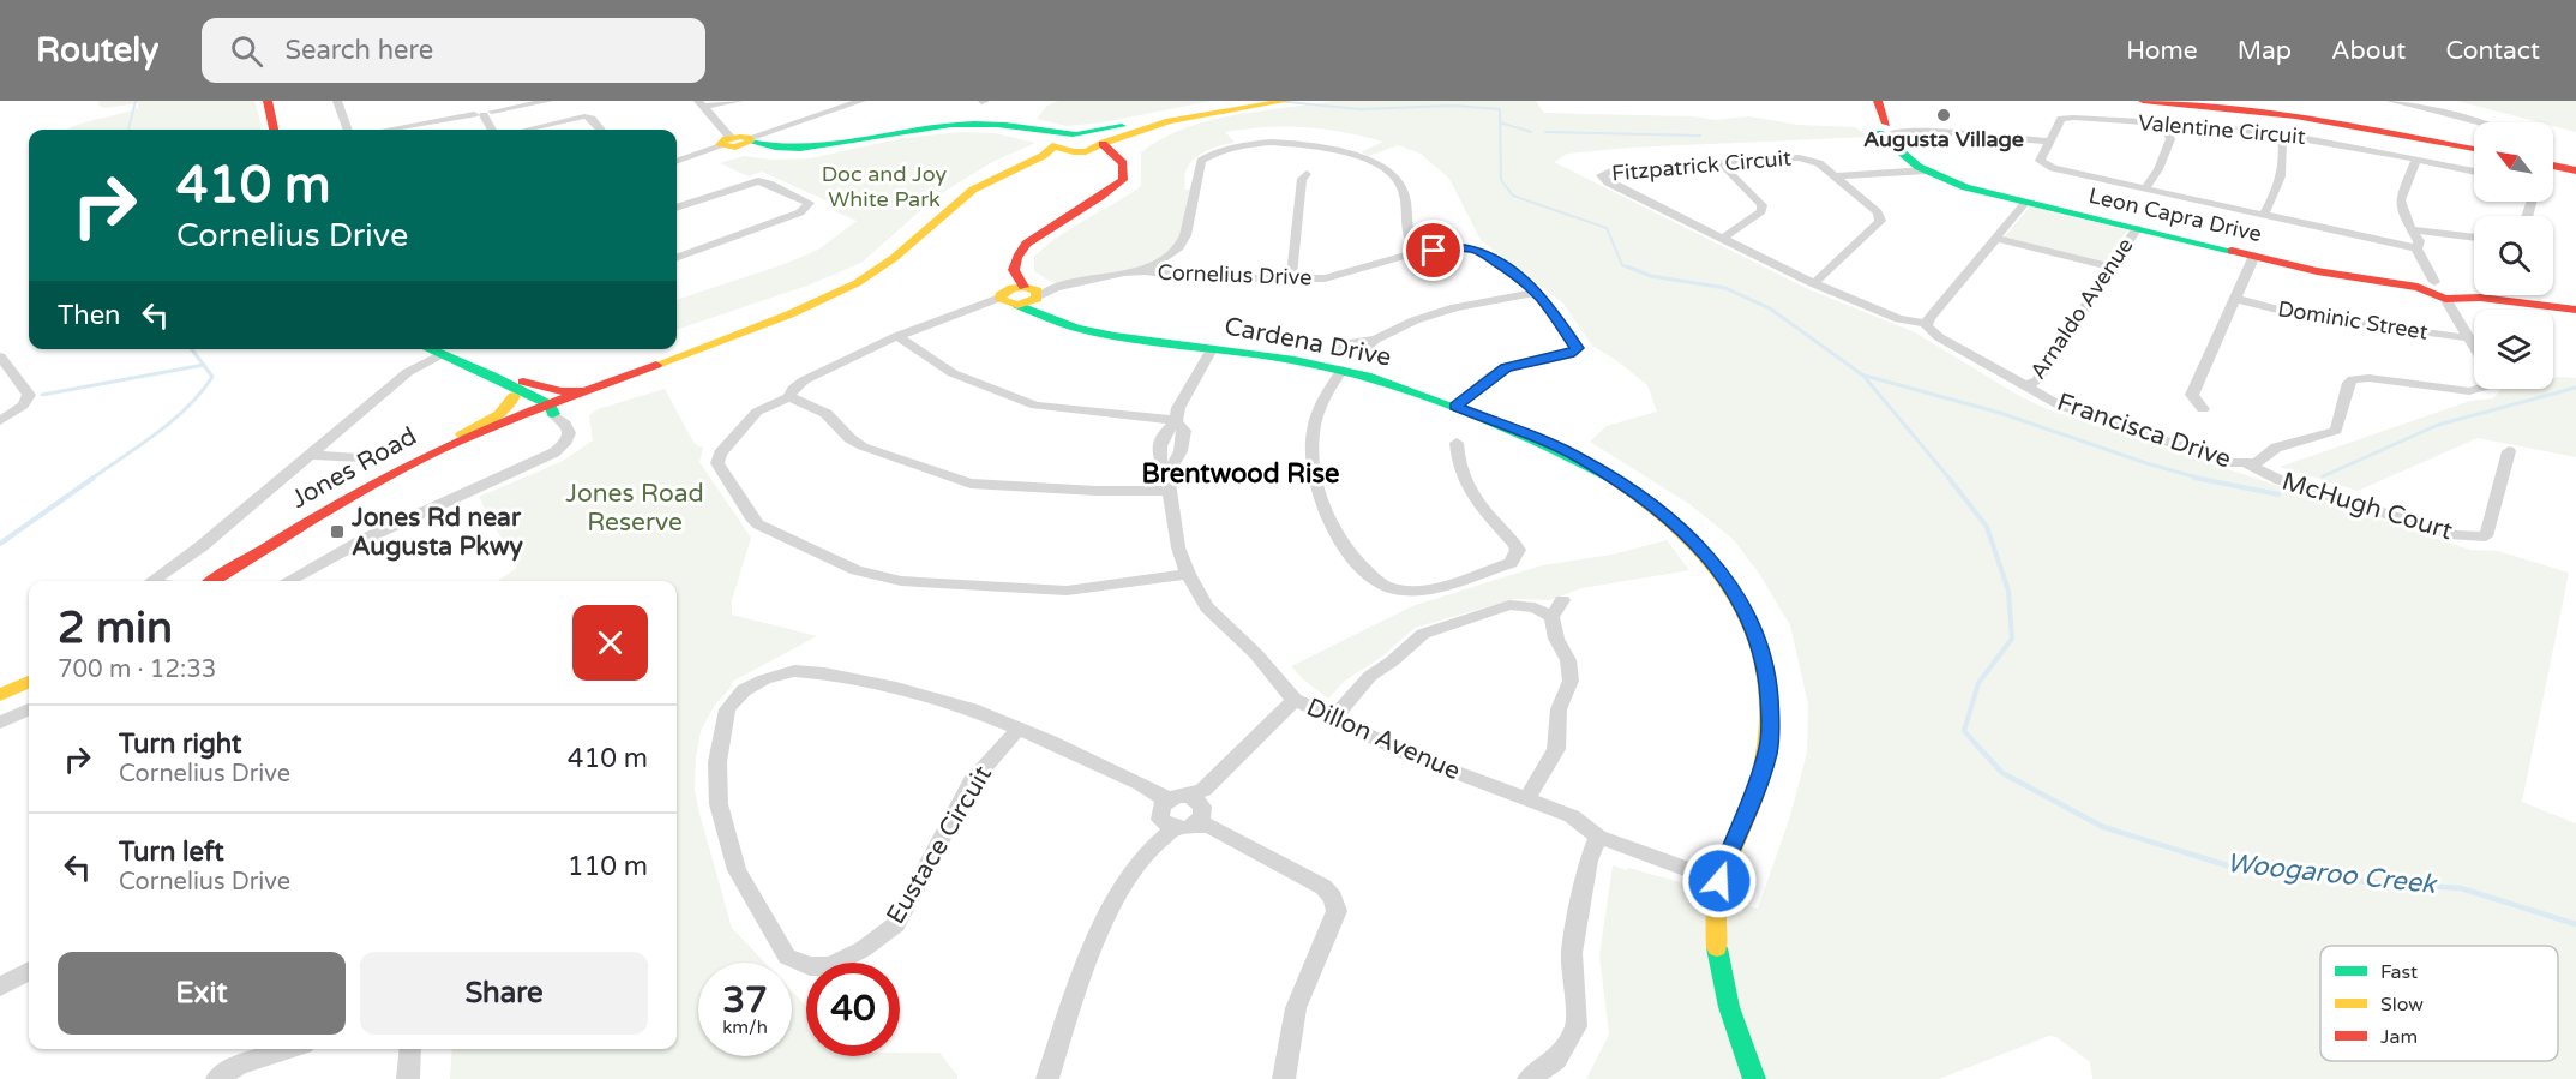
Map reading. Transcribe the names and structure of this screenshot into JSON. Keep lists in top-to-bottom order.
{
  "streets": {
    "street": [
      "Valentine Circuit",
      "Fitzpatrick Circuit",
      "Leon Capra Drive",
      "Cornelius Drive",
      "Arnaldo Avenue",
      "Dominic Street",
      "Cardena Drive",
      "Francisca Drive",
      "Jones Road",
      "McHugh Court",
      "Dillon Avenue",
      "Eustace Circuit"
    ]
  },
  "crossings": [
    ["Fitzpatrick Circuit", "Francisca Drive"],
    ["Leon Capra Drive", "Arnaldo Avenue"],
    ["Cornelius Drive", "Cardena Drive"],
    ["Cornelius Drive", "Dillon Avenue"],
    ["Arnaldo Avenue", "Francisca Drive"],
    ["Cardena Drive", "Dillon Avenue"],
    ["Francisca Drive", "McHugh Court"]
  ],
  "districts": ["Brentwood Rise"],
  "water": ["Woogaroo Creek"],
  "parks": ["Doc and Joy White Park", "Jones Road Reserve"],
  "places": {
    "other": ["Augusta Village"],
    "transit": ["Jones Rd near Augusta Pkwy"]
  },
  "legend": ["Fast", "Slow", "Jam"],
  "north": "top left",
  "page": {
    "header": "Routely",
    "search": "Search here",
    "nav": [
      "Home",
      "Map",
      "About",
      "Contact"
    ],
    "turn": ["410 m", "Cornelius Drive"],
    "then": "Then",
    "heading": ["2 min", "700 m · 12:33"],
    "list": [
      {
        "name": "Turn right",
        "note": "Cornelius Drive",
        "value": "410 m"
      },
      {
        "name": "Turn left",
        "note": "Cornelius Drive",
        "value": "110 m"
      }
    ],
    "buttons": ["Exit", "Share"],
    "speed": "37 km/h",
    "limit": "40"
  }
}
